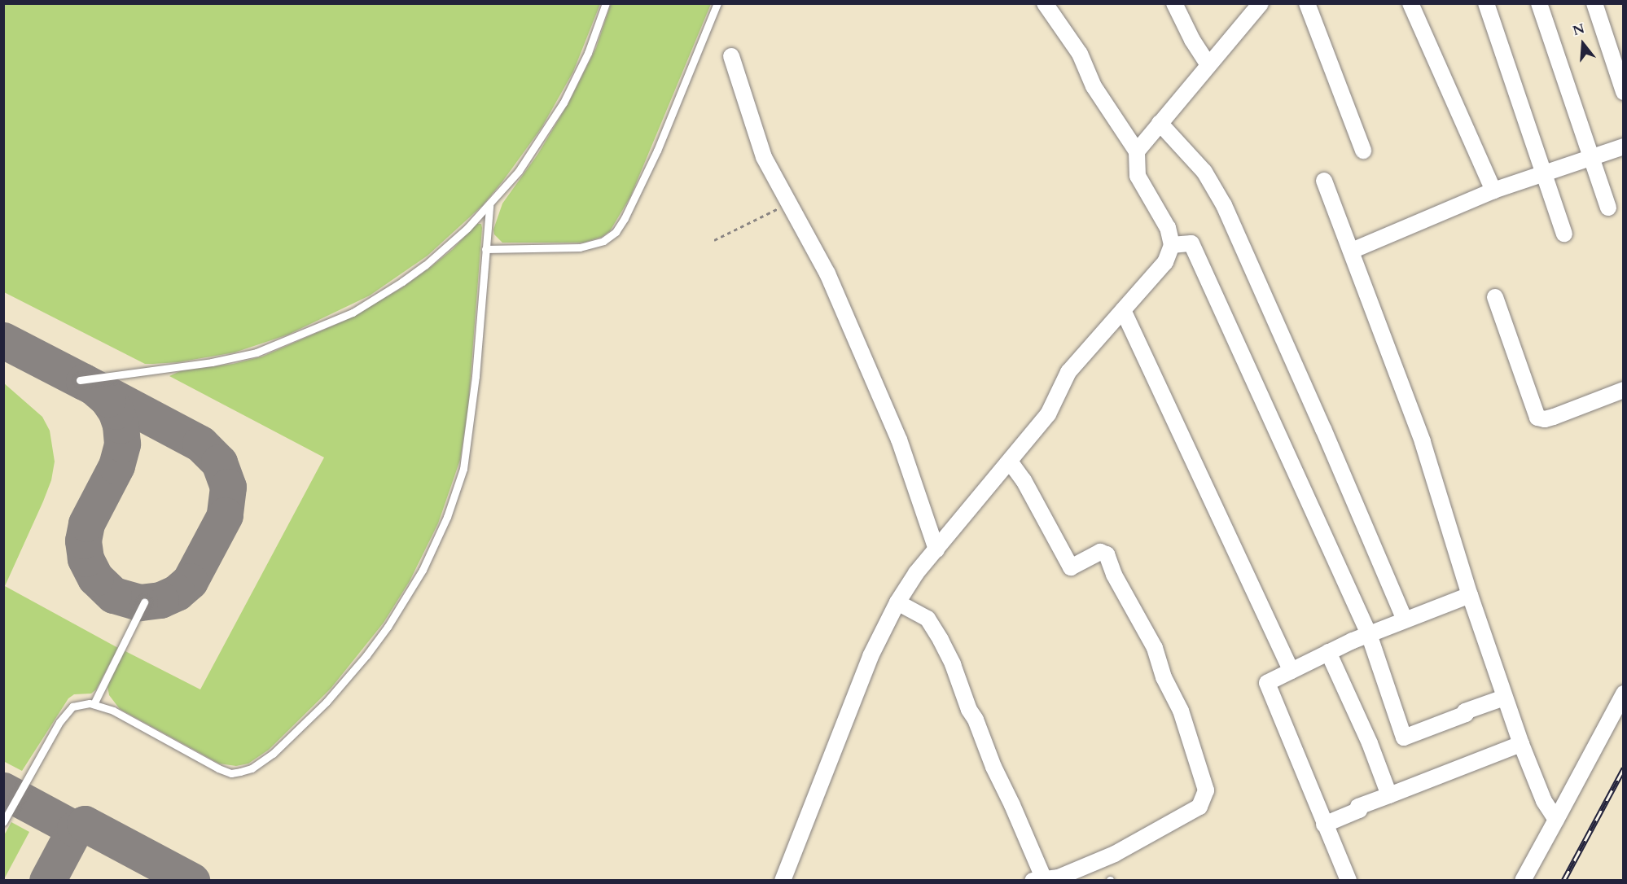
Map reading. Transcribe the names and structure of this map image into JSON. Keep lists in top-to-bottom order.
{
  "north": "top"
}
